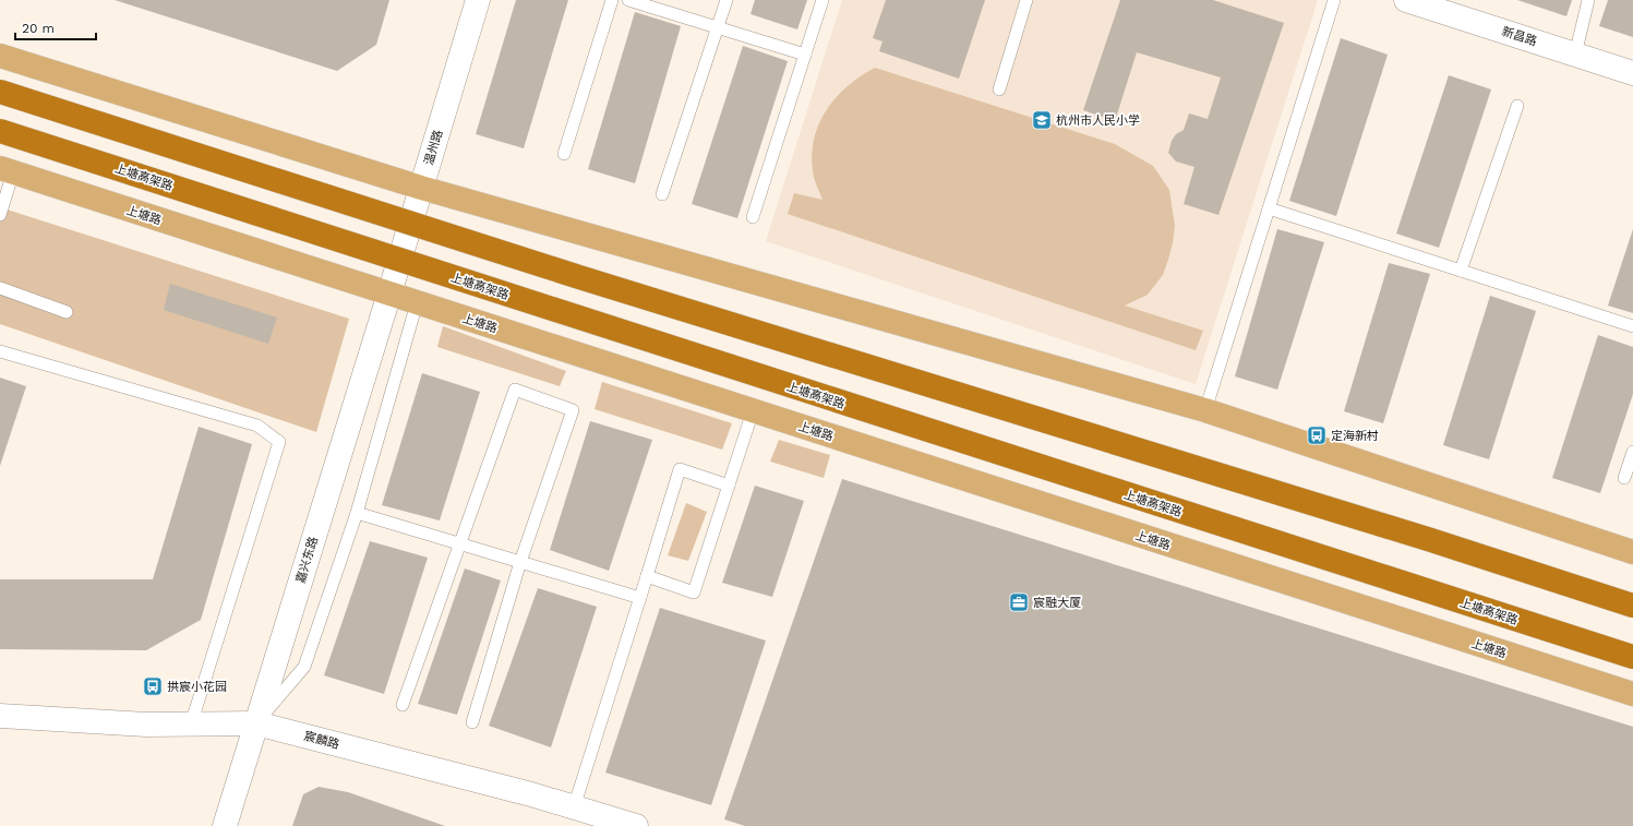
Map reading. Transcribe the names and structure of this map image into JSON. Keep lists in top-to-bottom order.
{
  "streets": {
    "highway": ["上塘高架路"],
    "main road": ["上塘路"],
    "street": [
      "新昌路",
      "温州路",
      "嘉兴东路",
      "宸麟路"
    ]
  },
  "crossings": [
    ["温州路", "上塘路"],
    ["温州路", "嘉兴东路"],
    ["上塘路", "嘉兴东路"],
    ["嘉兴东路", "宸麟路"]
  ],
  "places": {
    "school or university": ["杭州市人民小学"],
    "bus stop": ["定海新村", "拱宸小花园"],
    "office": ["宸融大厦"]
  },
  "scale_bar": "20 m"
}
